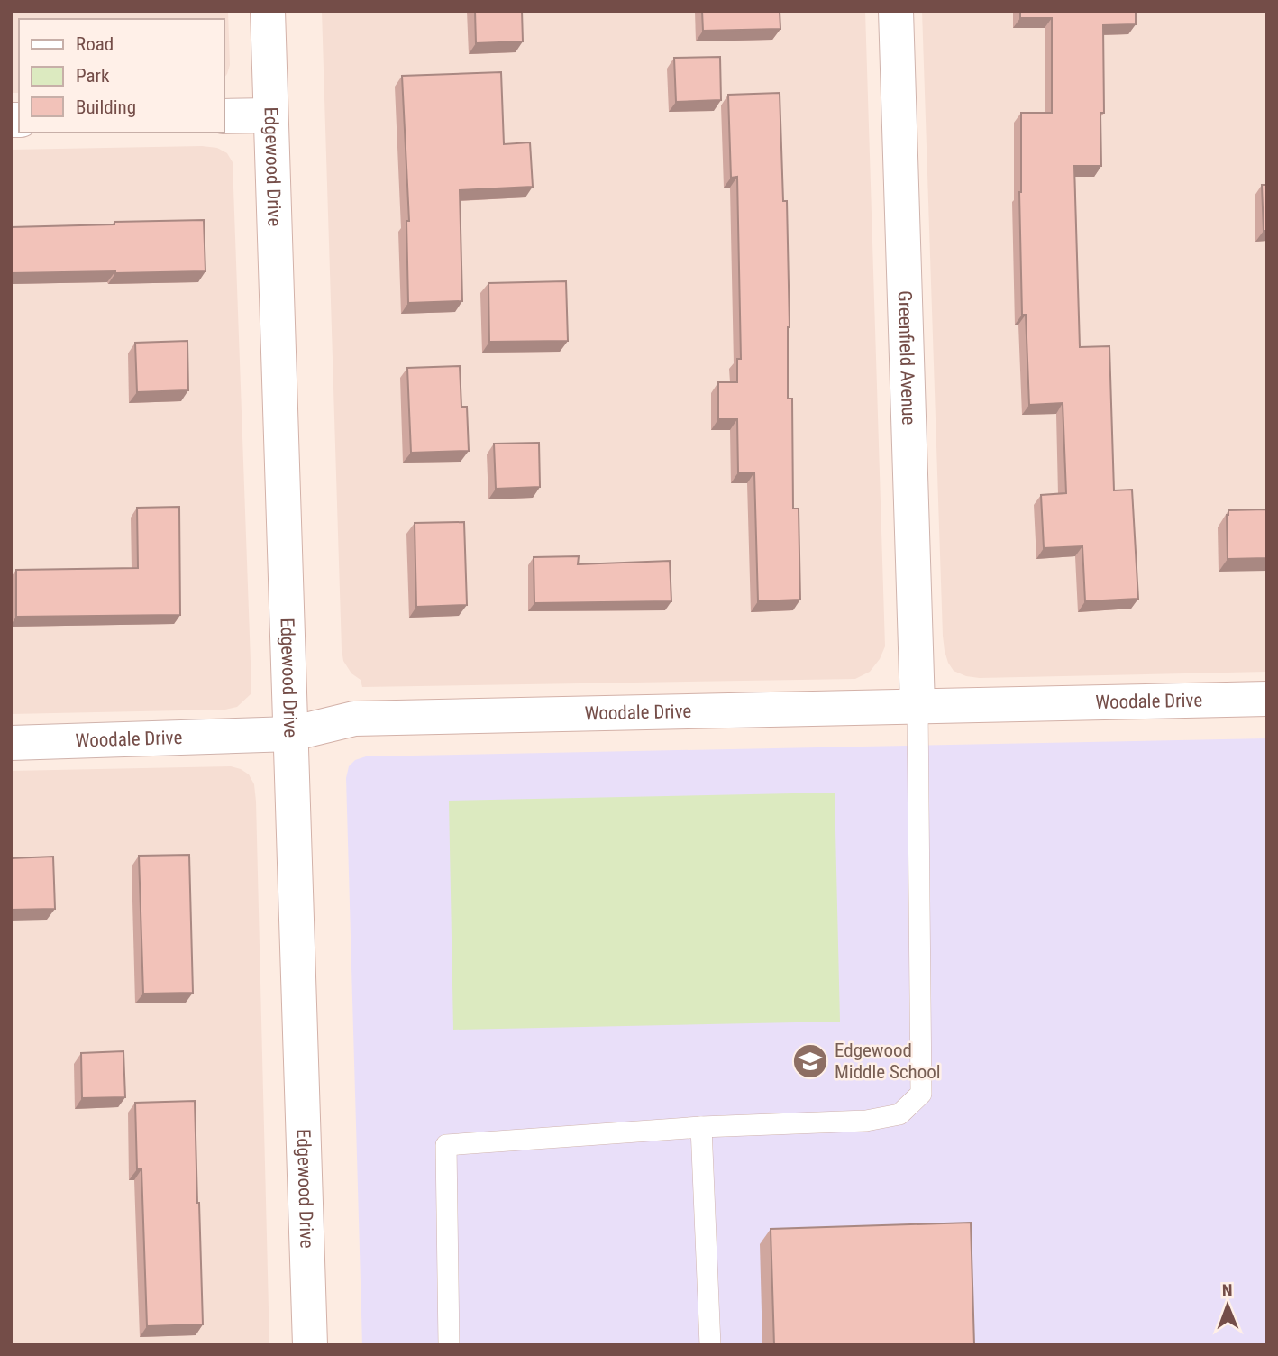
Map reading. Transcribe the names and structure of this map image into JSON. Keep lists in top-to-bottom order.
{
  "streets": {
    "street": ["Edgewood Drive", "Greenfield Avenue", "Woodale Drive"]
  },
  "crossings": [
    ["Edgewood Drive", "Woodale Drive"],
    ["Greenfield Avenue", "Woodale Drive"]
  ],
  "places": {
    "school or university": ["Edgewood Middle School"]
  },
  "legend": ["Road", "Park", "Building"],
  "north": "top"
}
